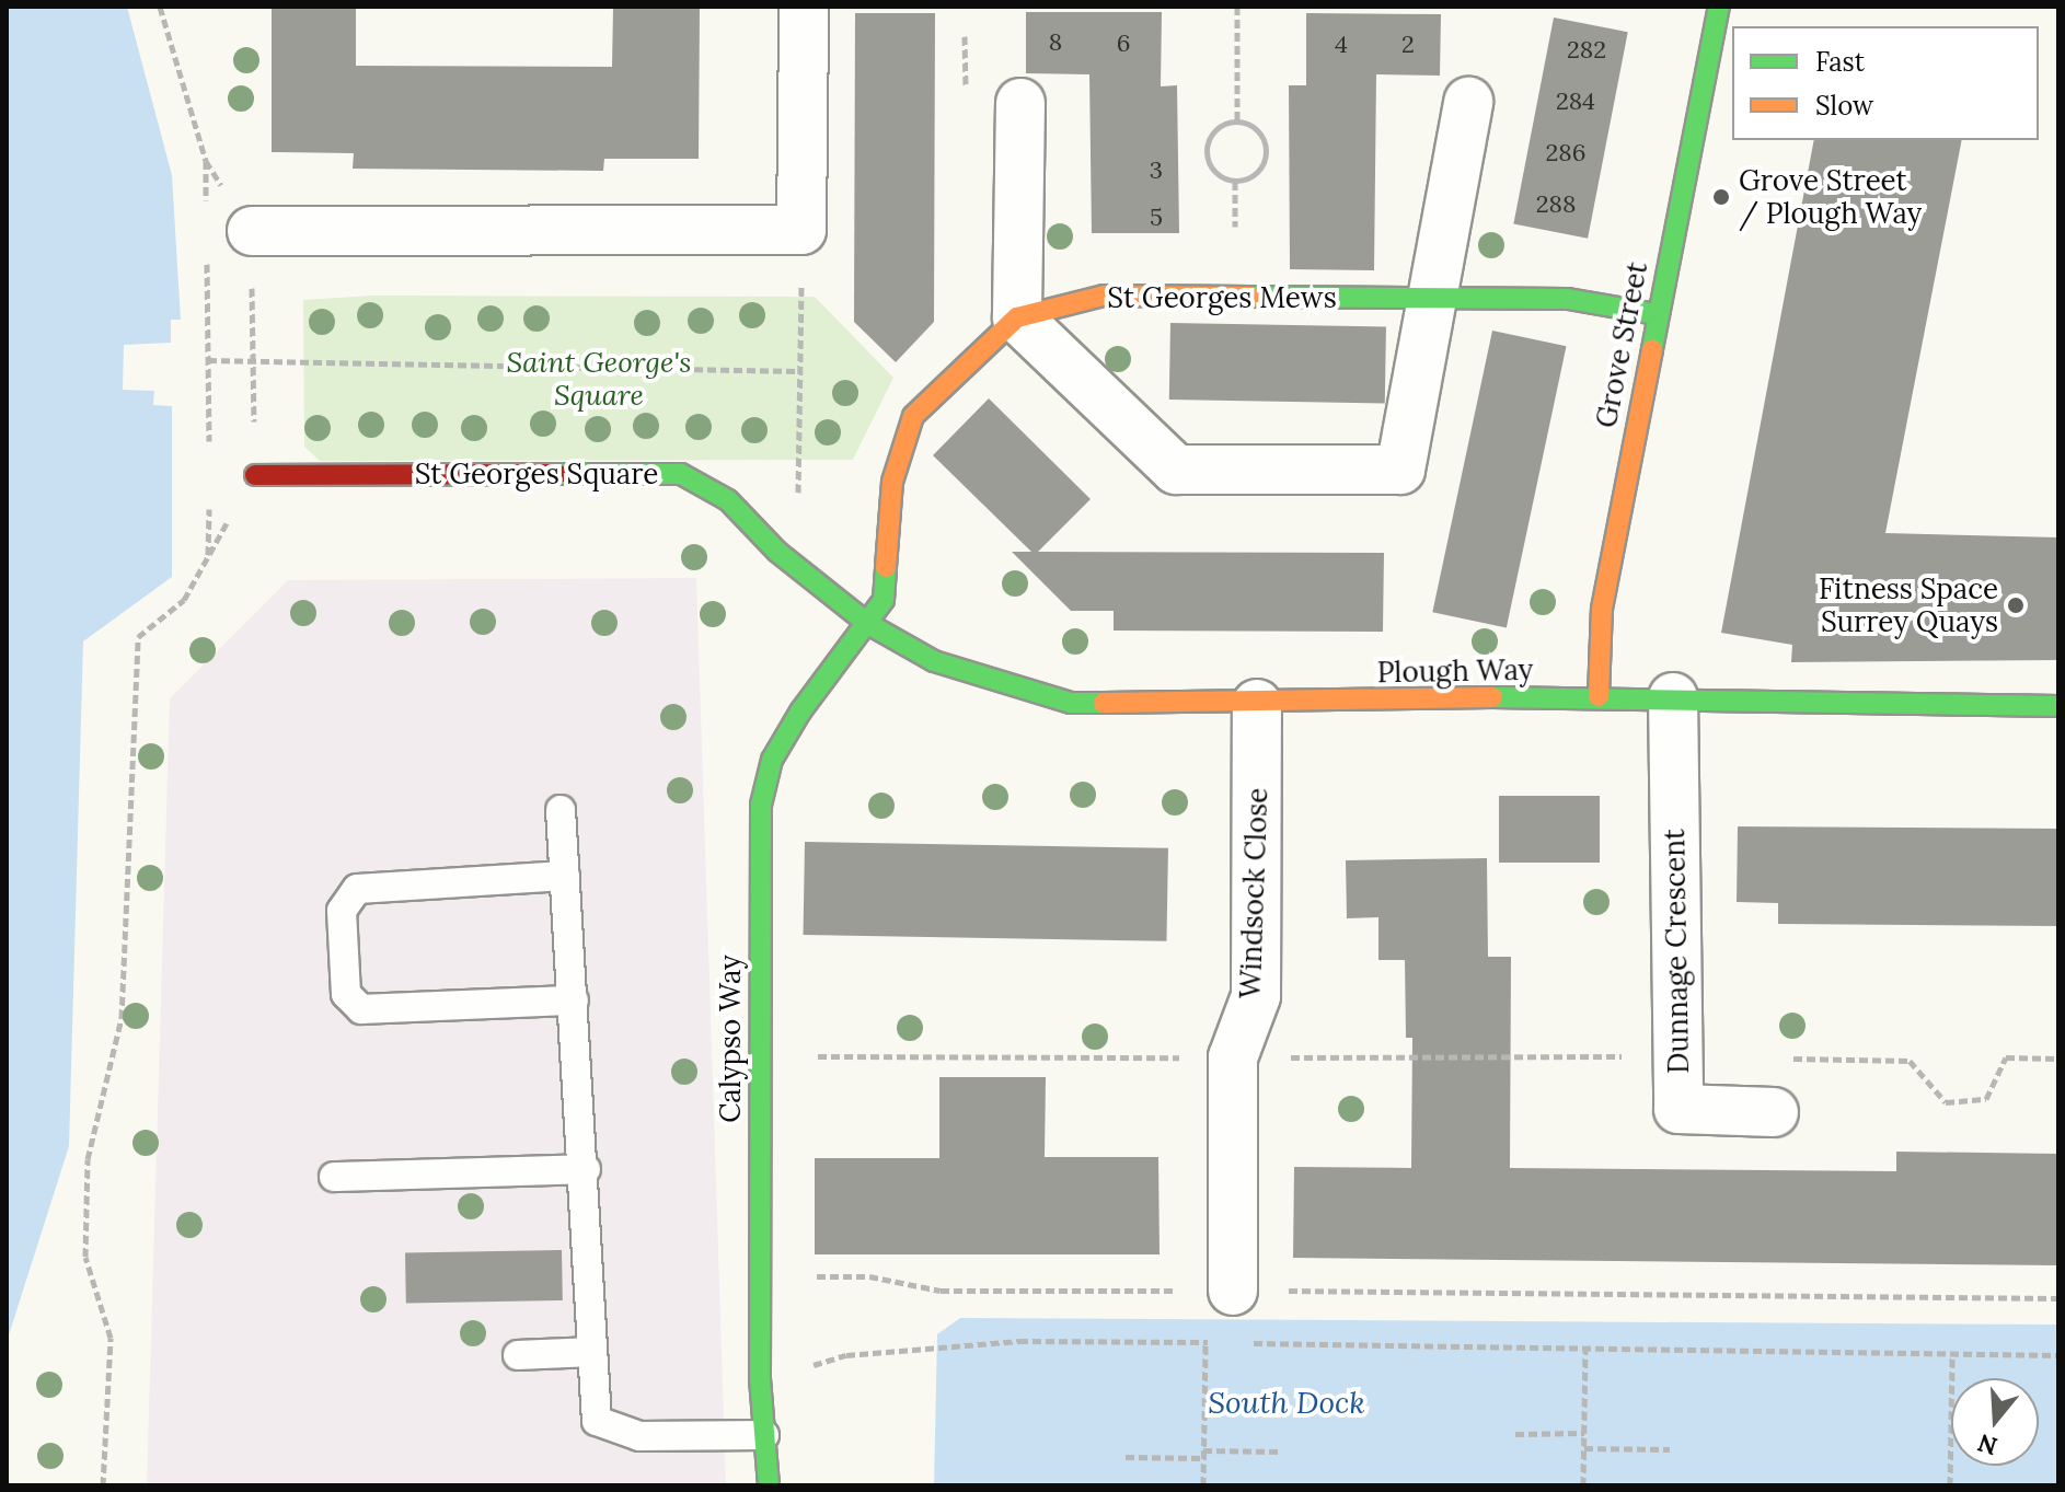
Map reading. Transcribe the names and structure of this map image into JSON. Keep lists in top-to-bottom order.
{
  "streets": {
    "street": [
      "St Georges Mews",
      "Grove Street",
      "St Georges Square",
      "Plough Way",
      "Windsock Close",
      "Dunnage Crescent",
      "Calypso Way"
    ]
  },
  "crossings": [
    ["St Georges Mews", "Grove Street"],
    ["St Georges Mews", "St Georges Square"],
    ["St Georges Mews", "Plough Way"],
    ["St Georges Mews", "Calypso Way"],
    ["Grove Street", "Plough Way"],
    ["St Georges Square", "Plough Way"],
    ["St Georges Square", "Calypso Way"],
    ["Plough Way", "Windsock Close"],
    ["Plough Way", "Dunnage Crescent"],
    ["Plough Way", "Calypso Way"]
  ],
  "water": ["South Dock"],
  "parks": ["Saint George's Square"],
  "places": ["Grove Street / Plough Way", "Fitness Space Surrey Quays"],
  "house_numbers": [
    "8",
    "6",
    "4",
    "2",
    "282",
    "284",
    "286",
    "3",
    "288",
    "5"
  ],
  "legend": ["Fast", "Slow"],
  "north": "bottom"
}
